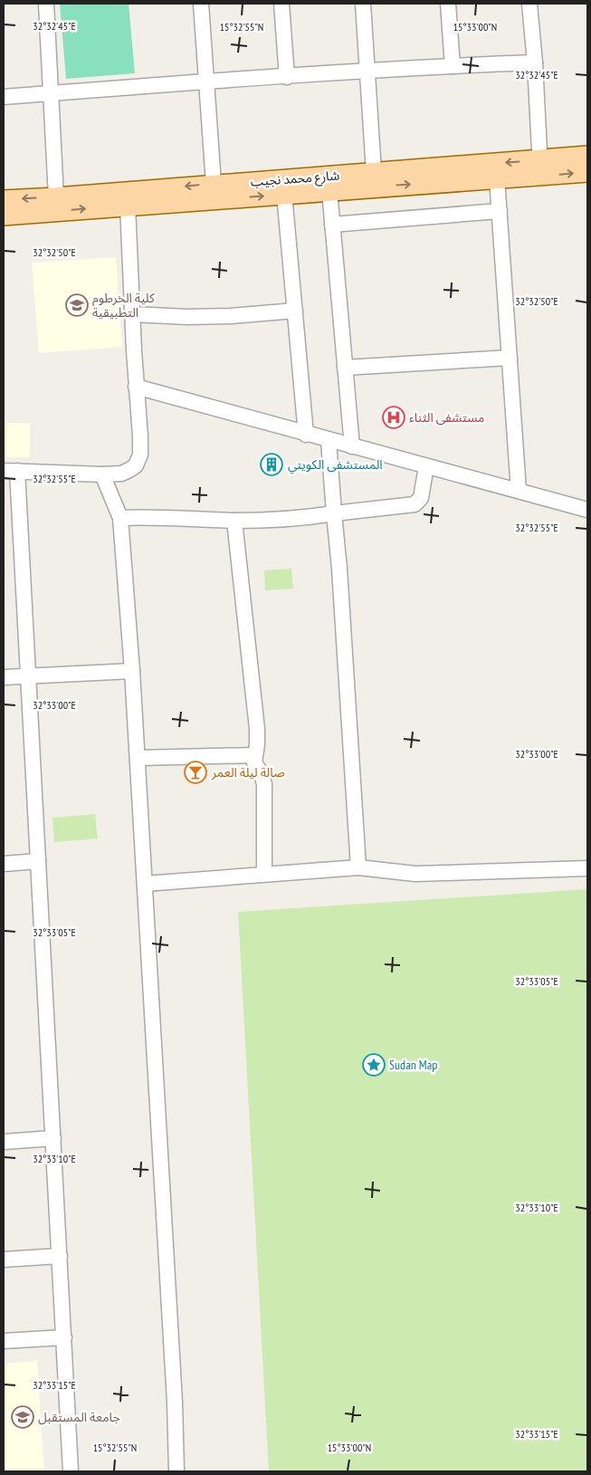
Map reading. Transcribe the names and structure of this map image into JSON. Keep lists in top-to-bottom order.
{
  "streets": {
    "main road": ["شارع محمد نجيب"]
  },
  "places": {
    "school or university": ["كلية الخرطوم التطبيقية", "جامعة المستقبل"],
    "hospital": ["مستشفى الثناء"],
    "building": ["المستشفى الكويتي"],
    "bar": ["صالة ليلة العمر"],
    "place": ["Sudan Map"]
  },
  "coordinates": [
    "32°32'45\"E",
    "15°32'55\"N",
    "15°33'00\"N",
    "32°32'50\"E",
    "32°32'55\"E",
    "32°33'00\"E",
    "32°33'05\"E",
    "32°33'10\"E",
    "32°33'15\"E"
  ]
}
